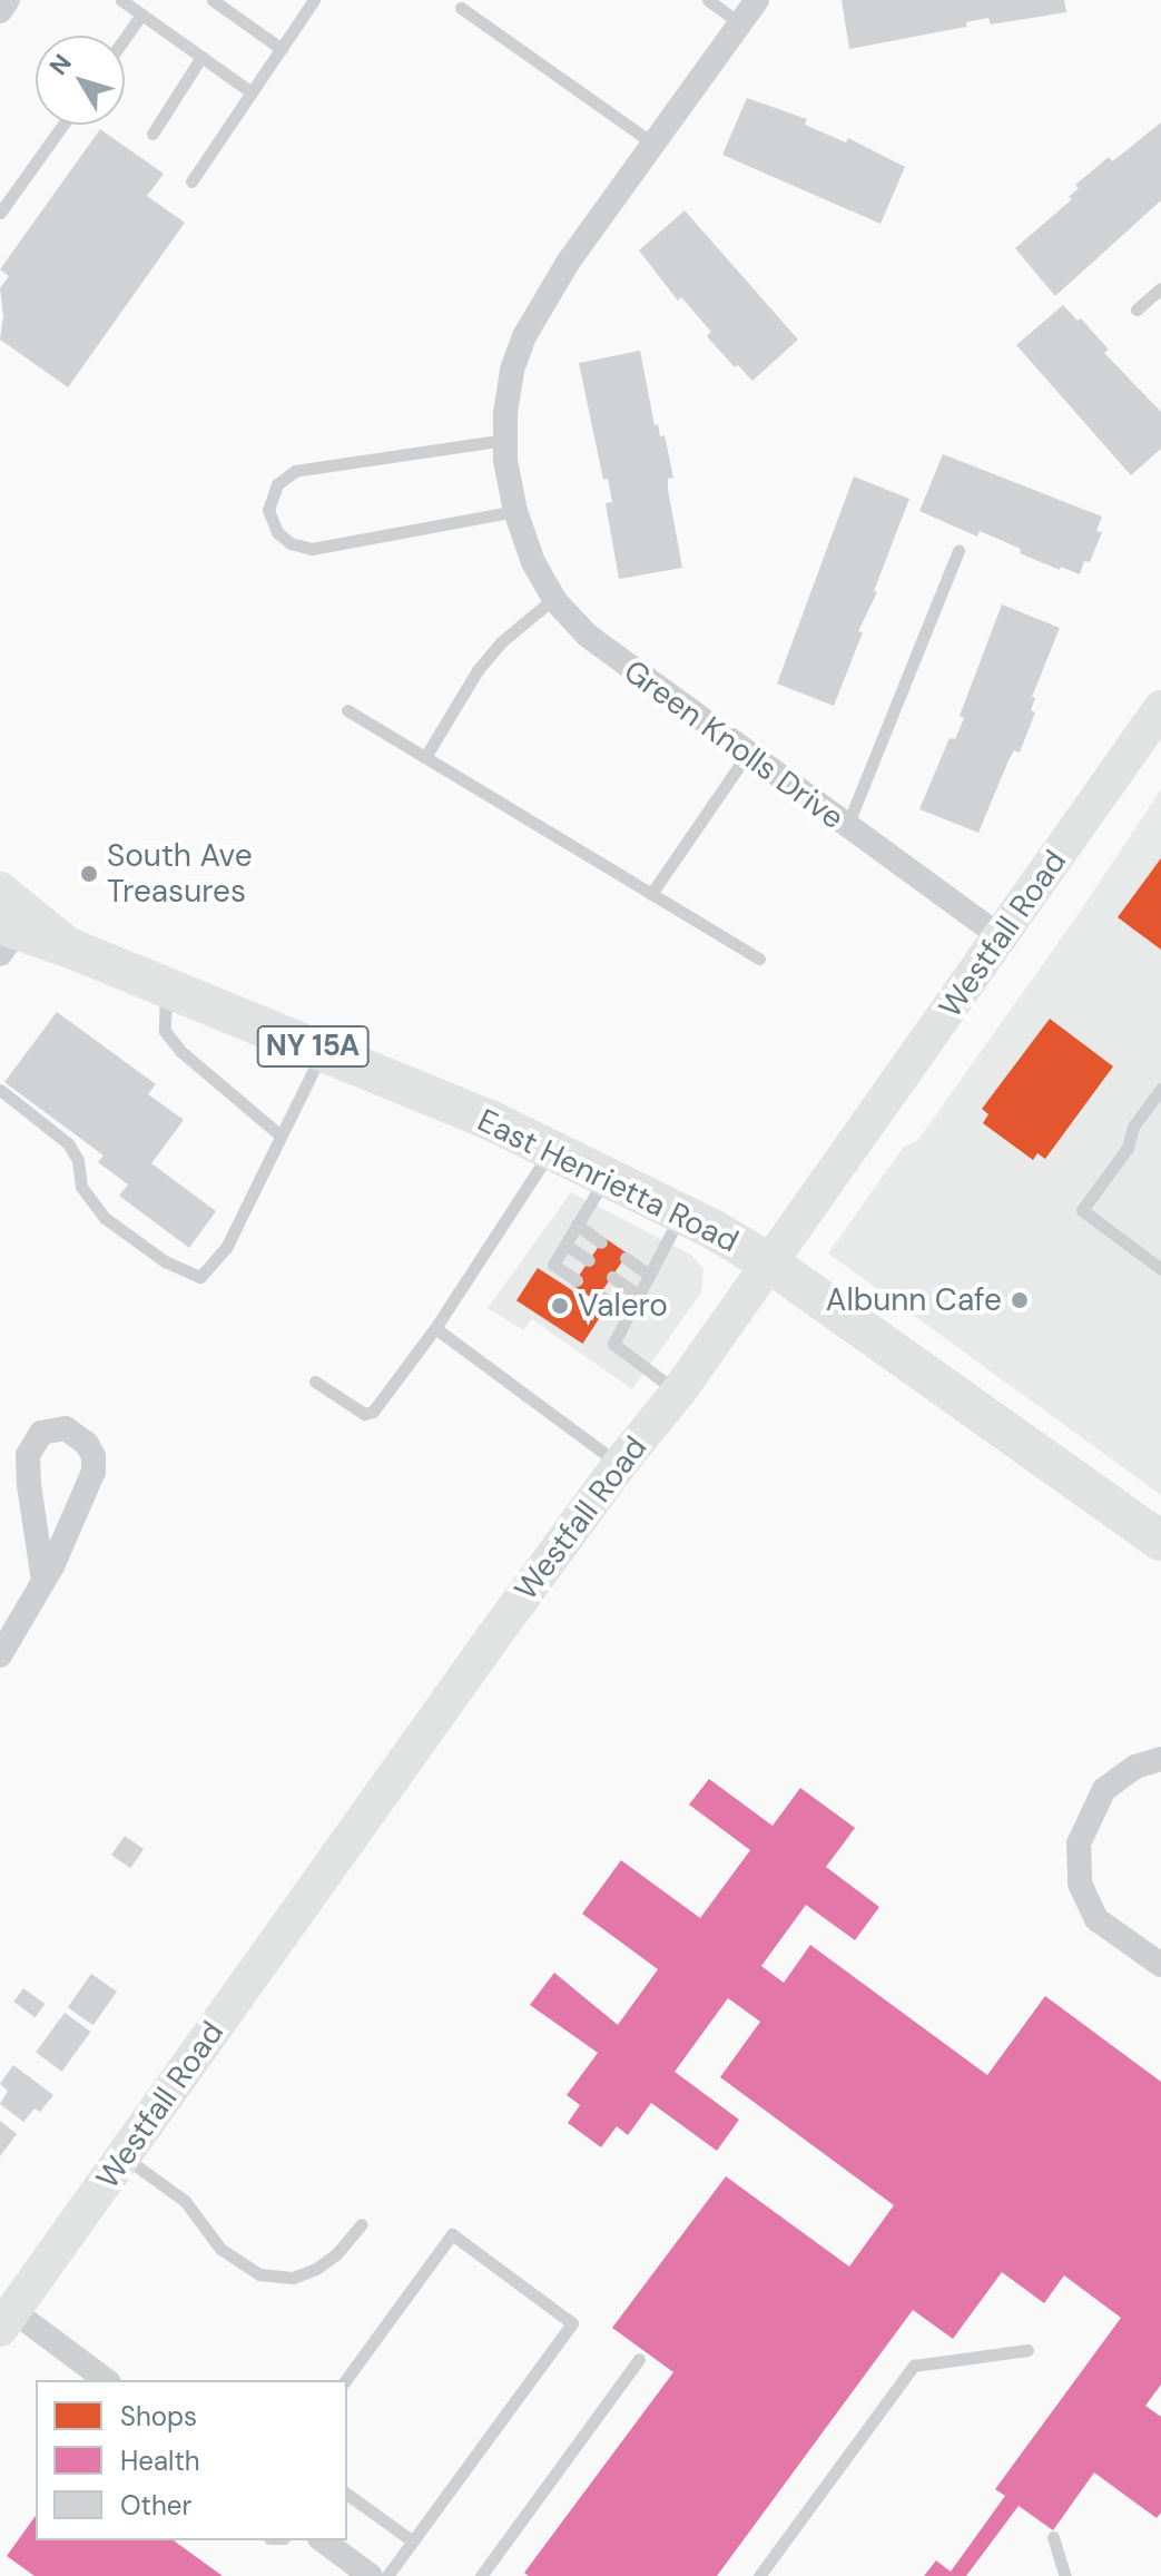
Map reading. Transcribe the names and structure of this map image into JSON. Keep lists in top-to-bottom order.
{
  "streets": {
    "main road": ["NY 15A", "East Henrietta Road"],
    "street": ["Green Knolls Drive", "Westfall Road"]
  },
  "crossings": [
    ["Green Knolls Drive", "Westfall Road"],
    ["Westfall Road", "East Henrietta Road"]
  ],
  "places": ["South Ave Treasures", "Albunn Cafe", "Valero"],
  "legend": ["Shops", "Health", "Other"],
  "north": "top left"
}
